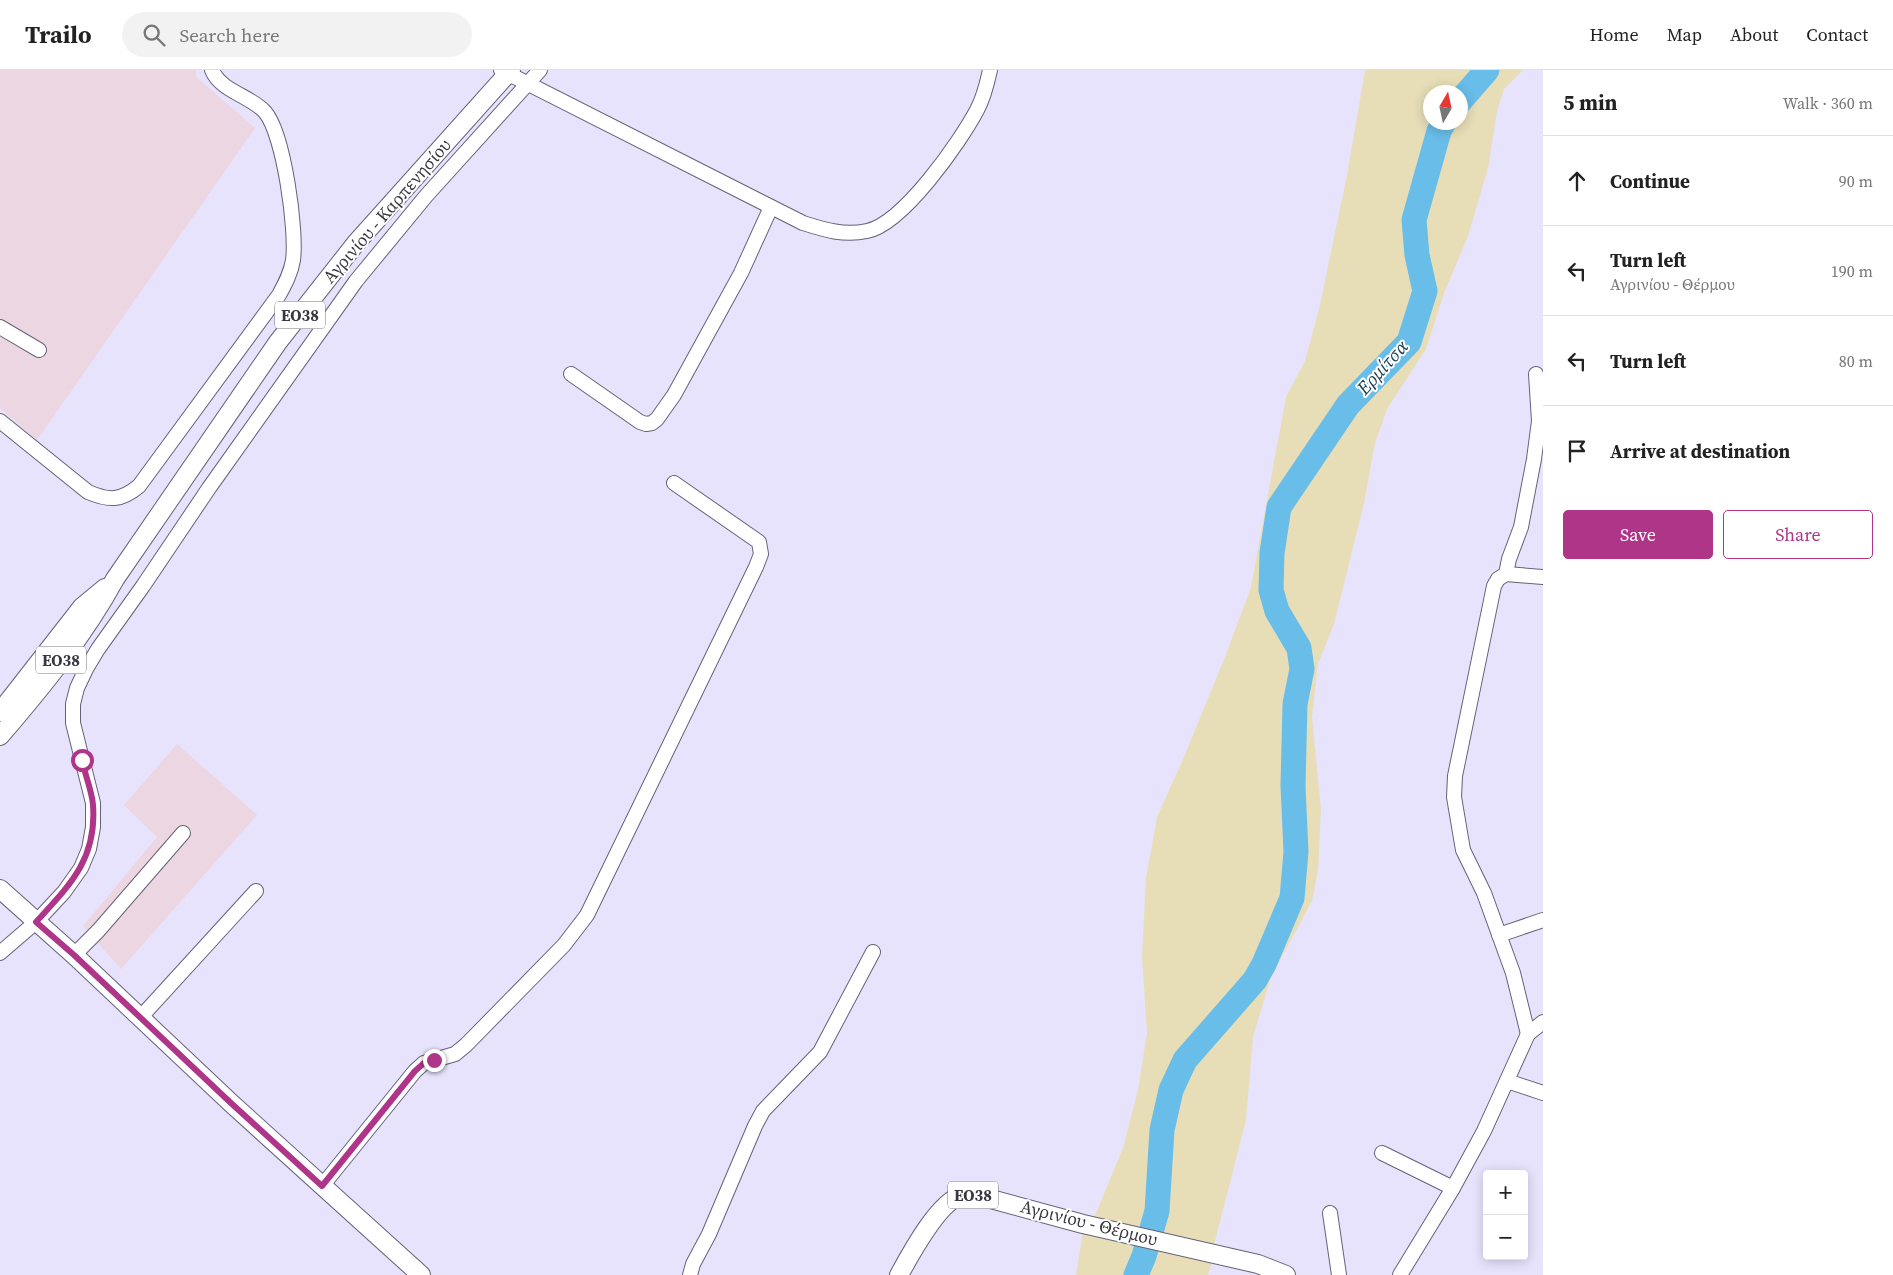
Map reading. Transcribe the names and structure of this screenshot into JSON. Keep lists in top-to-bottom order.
{
  "streets": {
    "main road": ["Αγρινίου - Καρπενησίου", "ΕΟ38", "Αγρινίου - Θέρμου"]
  },
  "water": ["Ερμίτσα"],
  "north": "top",
  "page": {
    "header": "Trailo",
    "search": "Search here",
    "nav": [
      "Home",
      "Map",
      "About",
      "Contact"
    ],
    "heading": ["5 min", "Walk · 360 m"],
    "list": [
      ["Continue", "90 m"],
      ["Turn left", "Αγρινίου - Θέρμου", "190 m"],
      ["Turn left", "80 m"],
      "Arrive at destination"
    ],
    "buttons": ["Save", "Share"],
    "map_buttons": ["+", "−"]
  }
}
